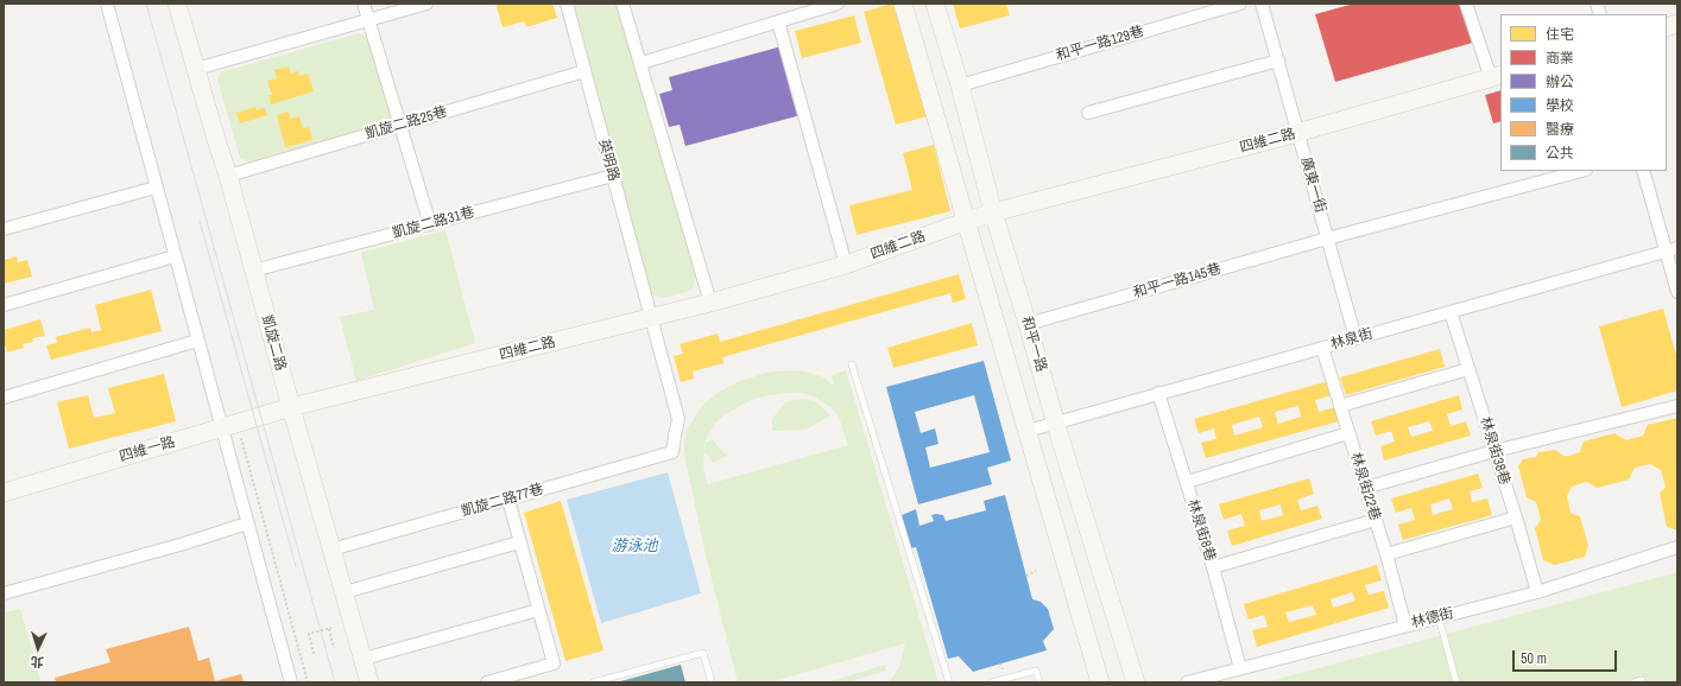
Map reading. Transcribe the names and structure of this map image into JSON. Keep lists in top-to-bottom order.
{
  "streets": {
    "street": [
      "和平一路129巷",
      "凱旋二路25巷",
      "四維二路",
      "英明路",
      "廣東一街",
      "凱旋二路31巷",
      "和平一路145巷",
      "林泉街",
      "凱旋二路",
      "和平一路",
      "四維一路",
      "林泉街38巷",
      "林泉街22巷",
      "凱旋二路77巷",
      "林泉街8巷",
      "林德街"
    ]
  },
  "crossings": [
    ["和平一路129巷", "和平一路"],
    ["凱旋二路25巷", "英明路"],
    ["凱旋二路25巷", "凱旋二路"],
    ["四維二路", "英明路"],
    ["四維二路", "廣東一街"],
    ["四維二路", "凱旋二路"],
    ["四維二路", "和平一路"],
    ["四維二路", "四維一路"],
    ["英明路", "凱旋二路31巷"],
    ["英明路", "凱旋二路77巷"],
    ["廣東一街", "和平一路145巷"],
    ["廣東一街", "林泉街"],
    ["凱旋二路31巷", "凱旋二路"],
    ["和平一路145巷", "和平一路"],
    ["林泉街", "和平一路"],
    ["林泉街", "林泉街38巷"],
    ["林泉街", "林泉街22巷"],
    ["林泉街", "林泉街8巷"],
    ["凱旋二路", "四維一路"],
    ["凱旋二路", "凱旋二路77巷"],
    ["林泉街38巷", "林德街"],
    ["林泉街22巷", "林德街"],
    ["林泉街8巷", "林德街"]
  ],
  "water": ["游泳池"],
  "legend": [
    "住宅",
    "商業",
    "辦公",
    "學校",
    "醫療",
    "公共"
  ],
  "scale_bar": "50 m",
  "north": "bottom"
}
